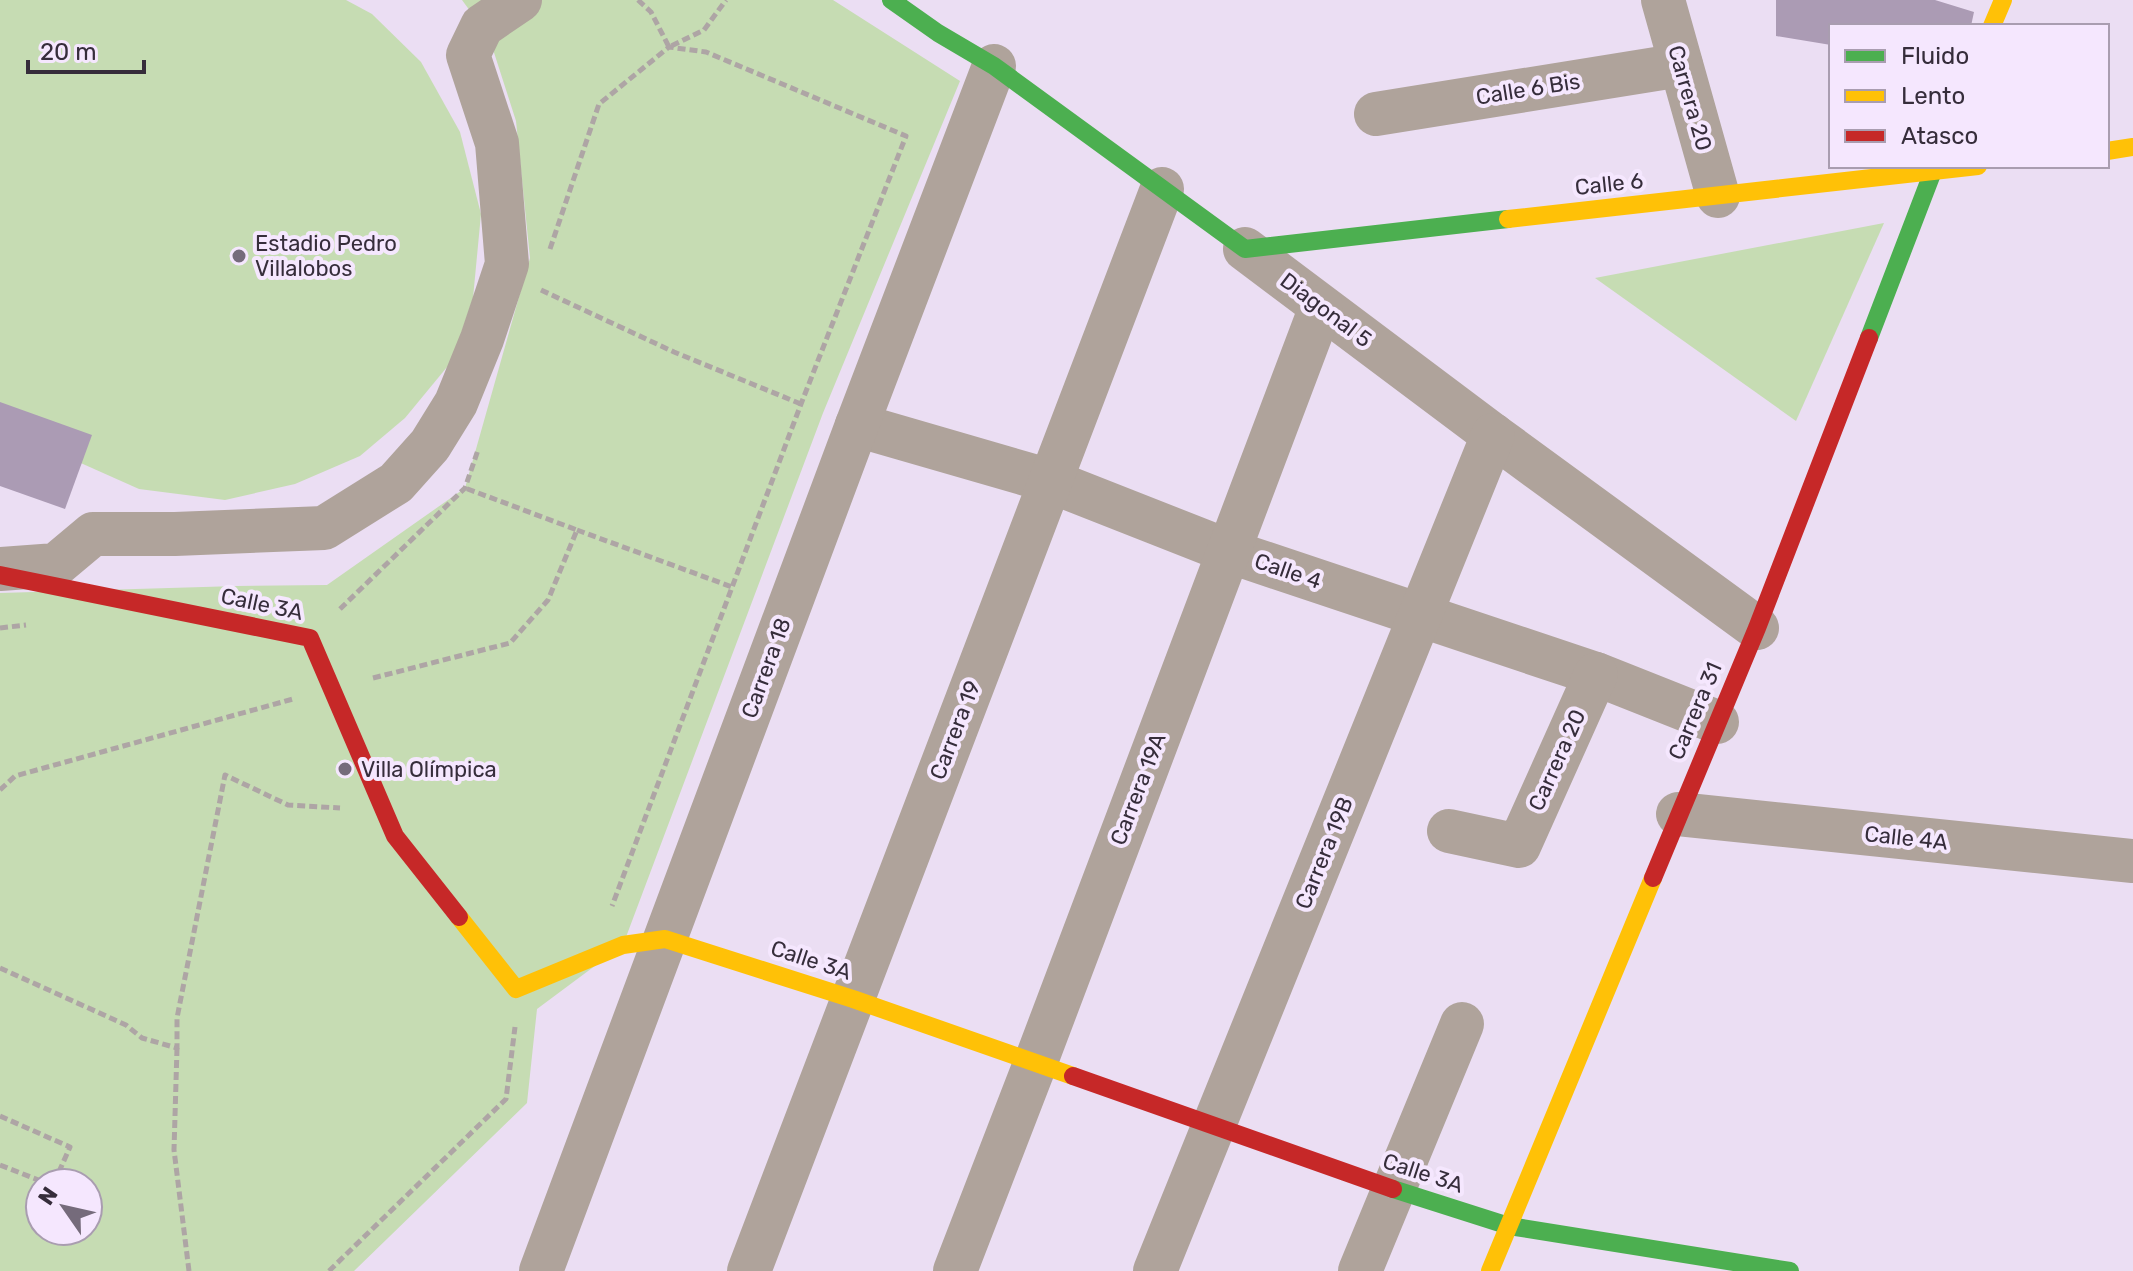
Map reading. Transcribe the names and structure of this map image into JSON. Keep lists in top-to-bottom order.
{
  "streets": {
    "street": [
      "Calle 6 Bis",
      "Carrera 20",
      "Calle 6",
      "Diagonal 5",
      "Calle 4",
      "Calle 3A",
      "Carrera 18",
      "Carrera 31",
      "Carrera 19",
      "Carrera 19A",
      "Calle 4A",
      "Carrera 19B"
    ]
  },
  "crossings": [
    ["Calle 6 Bis", "Carrera 20"],
    ["Carrera 20", "Calle 6"],
    ["Carrera 20", "Calle 4"],
    ["Calle 6", "Diagonal 5"],
    ["Calle 6", "Carrera 31"],
    ["Diagonal 5", "Carrera 18"],
    ["Diagonal 5", "Carrera 31"],
    ["Diagonal 5", "Carrera 19"],
    ["Diagonal 5", "Carrera 19A"],
    ["Diagonal 5", "Carrera 19B"],
    ["Calle 4", "Carrera 18"],
    ["Calle 4", "Carrera 31"],
    ["Calle 4", "Carrera 19"],
    ["Calle 4", "Carrera 19A"],
    ["Calle 4", "Carrera 19B"],
    ["Calle 3A", "Carrera 18"],
    ["Calle 3A", "Carrera 31"],
    ["Calle 3A", "Carrera 19"],
    ["Calle 3A", "Carrera 19A"],
    ["Calle 3A", "Carrera 19B"],
    ["Carrera 31", "Calle 4A"]
  ],
  "places": ["Estadio Pedro Villalobos", "Villa Olímpica"],
  "legend": ["Fluido", "Lento", "Atasco"],
  "scale_bar": "20 m",
  "north": "top left"
}
